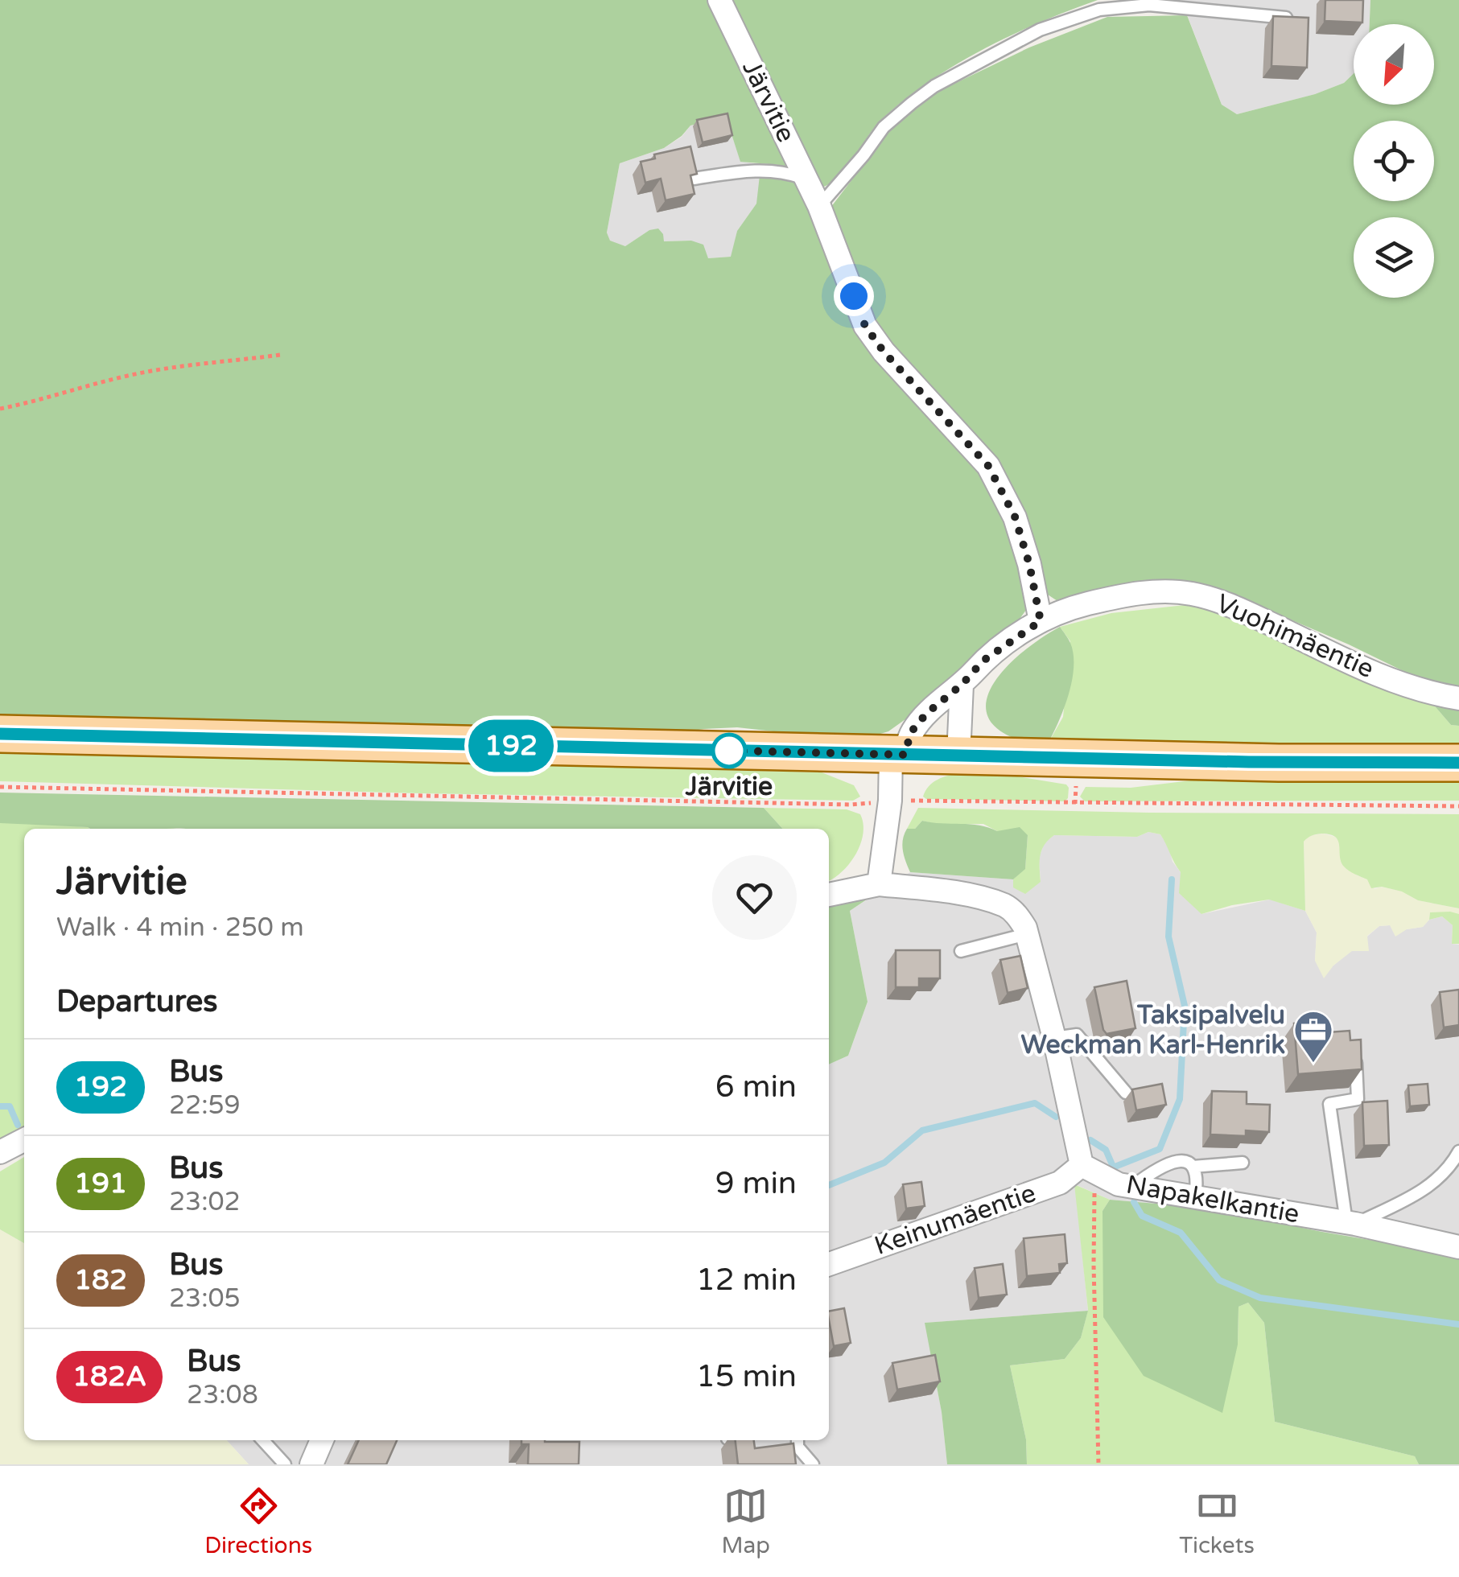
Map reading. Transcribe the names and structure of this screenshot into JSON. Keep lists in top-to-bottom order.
{
  "streets": {
    "street": [
      "Järvitie",
      "Vuohimäentie",
      "Napakelkantie",
      "Keinumäentie"
    ]
  },
  "crossings": [
    ["Järvitie", "Vuohimäentie"],
    ["Napakelkantie", "Keinumäentie"]
  ],
  "places": {
    "other": ["Järvitie"],
    "office": ["Taksipalvelu Weckman Karl-Henrik"]
  },
  "lines": ["bus line 192"],
  "north": "bottom left",
  "page": {
    "on_map": "192",
    "heading": [
      ["Järvitie", "Walk · 4 min · 250 m"],
      "Departures"
    ],
    "list": [
      {
        "mark": "192",
        "name": "Bus",
        "note": "22:59",
        "value": "6 min"
      },
      {
        "mark": "191",
        "name": "Bus",
        "note": "23:02",
        "value": "9 min"
      },
      {
        "mark": "182",
        "name": "Bus",
        "note": "23:05",
        "value": "12 min"
      },
      {
        "mark": "182A",
        "name": "Bus",
        "note": "23:08",
        "value": "15 min"
      }
    ],
    "tabs": ["Directions", "Map", "Tickets"]
  }
}
